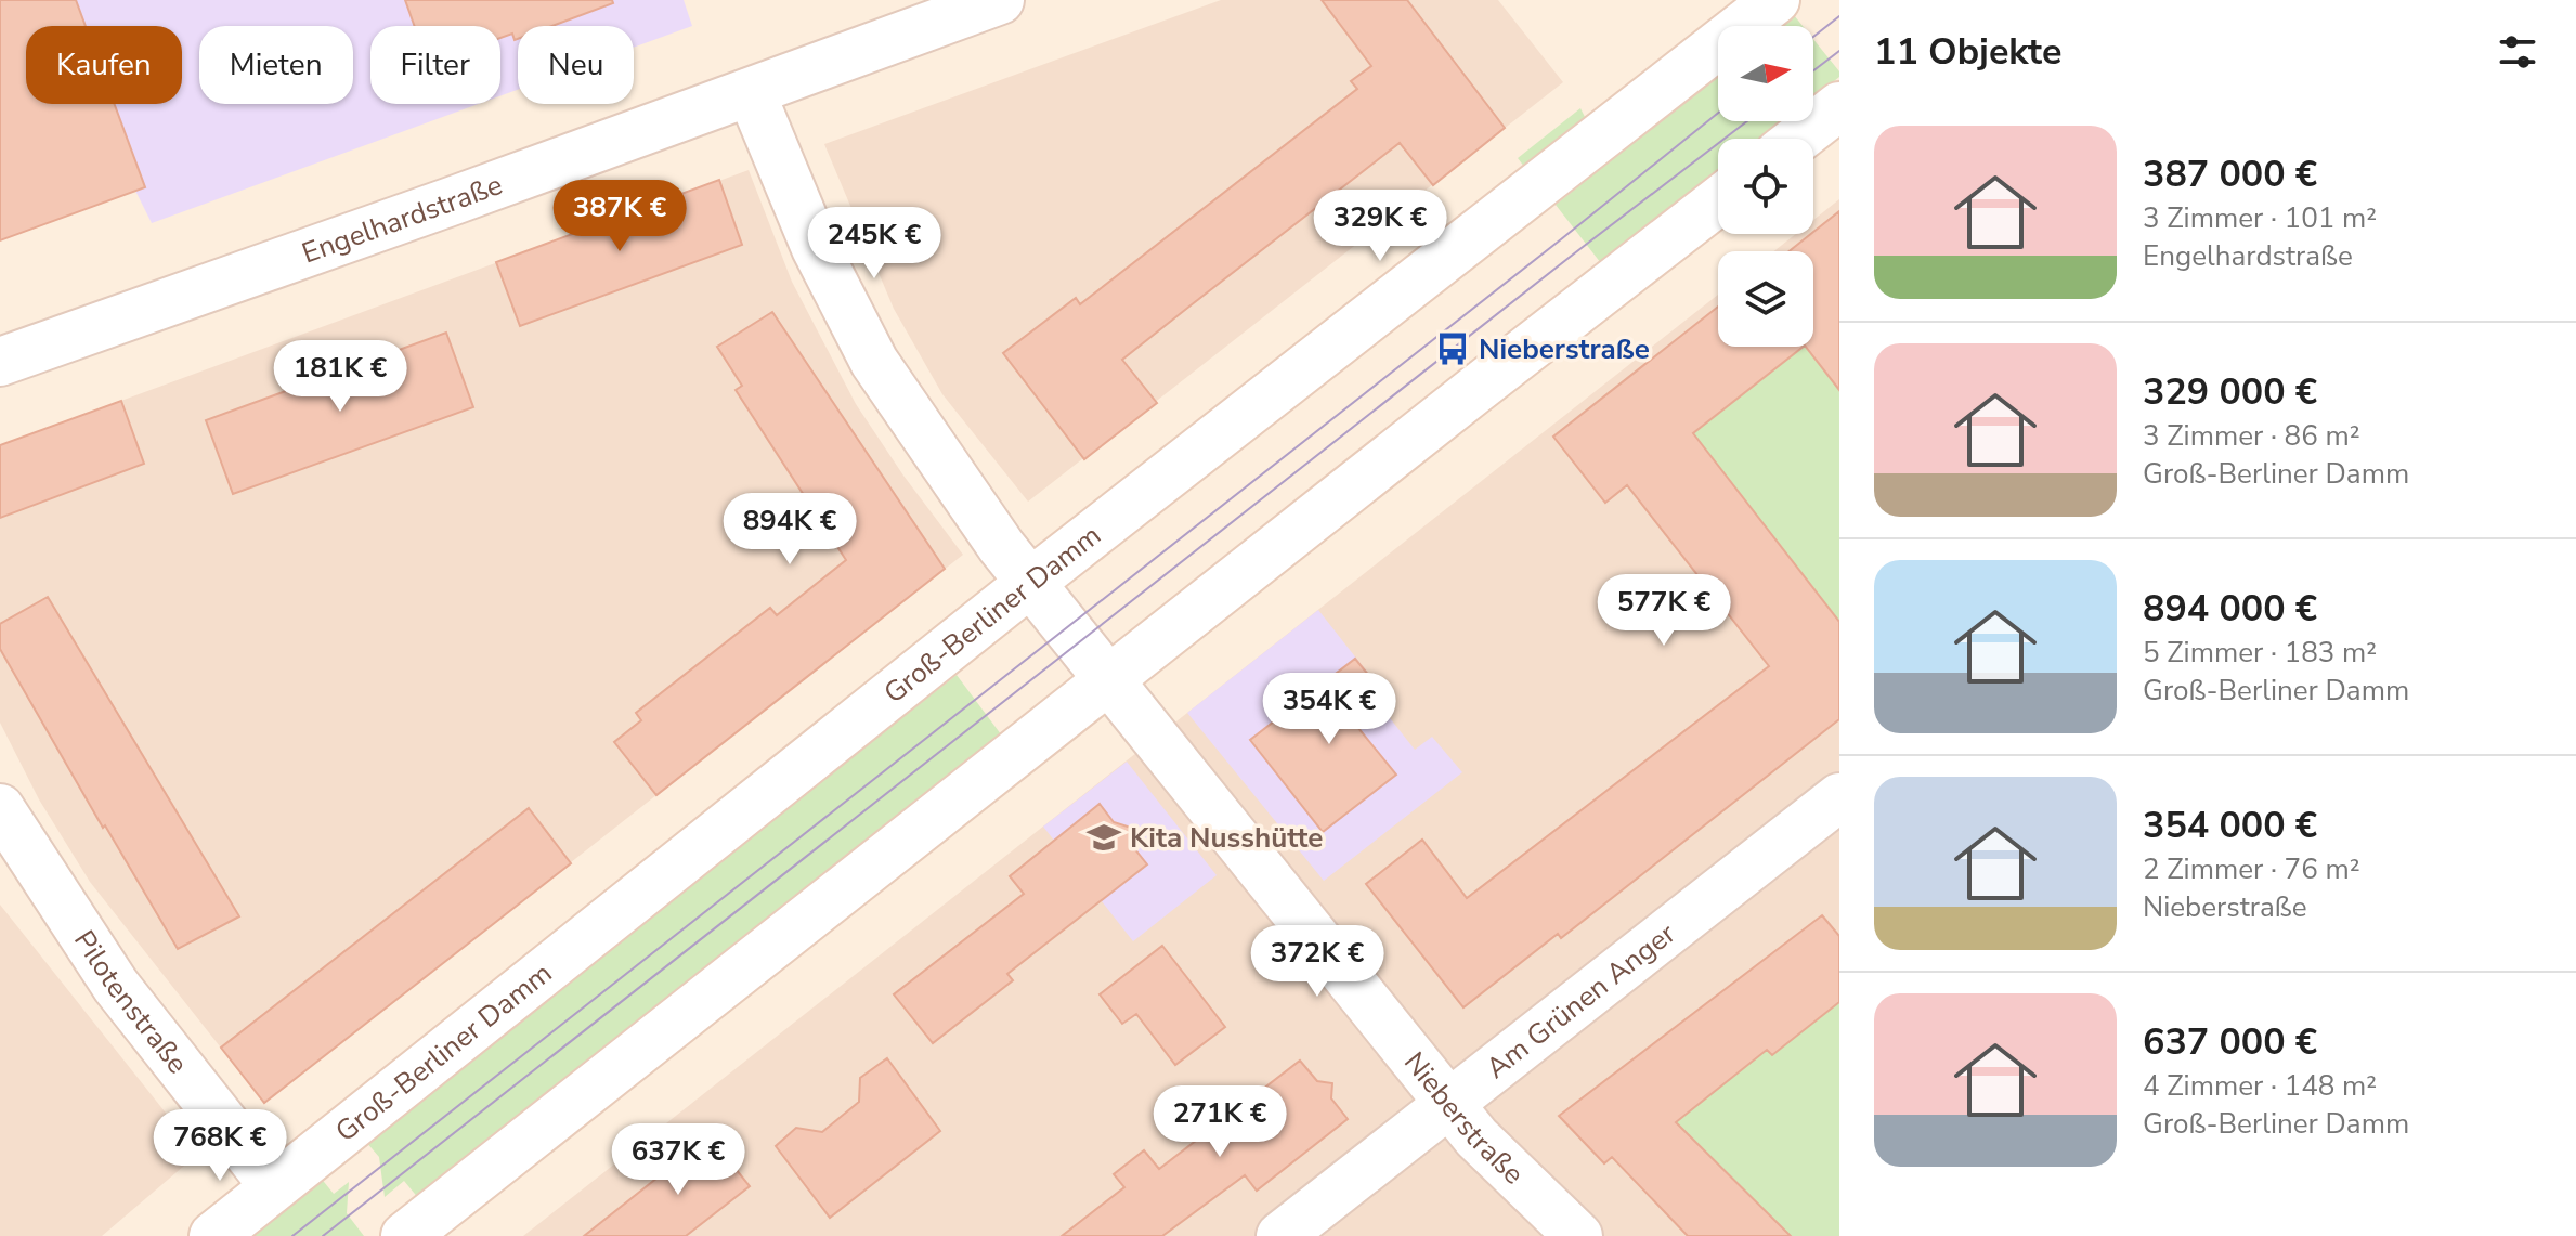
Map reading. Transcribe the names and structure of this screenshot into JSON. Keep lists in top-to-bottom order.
{
  "streets": {
    "main road": [
      "Engelhardstraße",
      "Groß-Berliner Damm",
      "Pilotenstraße",
      "Am Grünen Anger",
      "Nieberstraße"
    ]
  },
  "crossings": [
    ["Engelhardstraße", "Nieberstraße"],
    ["Groß-Berliner Damm", "Pilotenstraße"],
    ["Groß-Berliner Damm", "Nieberstraße"],
    ["Am Grünen Anger", "Nieberstraße"]
  ],
  "places": {
    "bus stop": ["Nieberstraße"],
    "school or university": ["Kita Nusshütte"]
  },
  "north": "right",
  "page": {
    "heading": "11 Objekte",
    "chip": [
      "Kaufen",
      "Mieten",
      "Filter",
      "Neu"
    ],
    "list": [
      {
        "name": "387 000 €",
        "note": "3 Zimmer · 101 m² · Engelhardstraße"
      },
      {
        "name": "329 000 €",
        "note": "3 Zimmer · 86 m² · Groß-Berliner Damm"
      },
      {
        "name": "894 000 €",
        "note": "5 Zimmer · 183 m² · Groß-Berliner Damm"
      },
      {
        "name": "354 000 €",
        "note": "2 Zimmer · 76 m² · Nieberstraße"
      },
      {
        "name": "637 000 €",
        "note": "4 Zimmer · 148 m² · Groß-Berliner Damm"
      }
    ],
    "price": [
      "387K €",
      "329K €",
      "245K €",
      "181K €",
      "894K €",
      "577K €",
      "354K €",
      "372K €",
      "271K €",
      "768K €",
      "637K €"
    ]
  }
}
